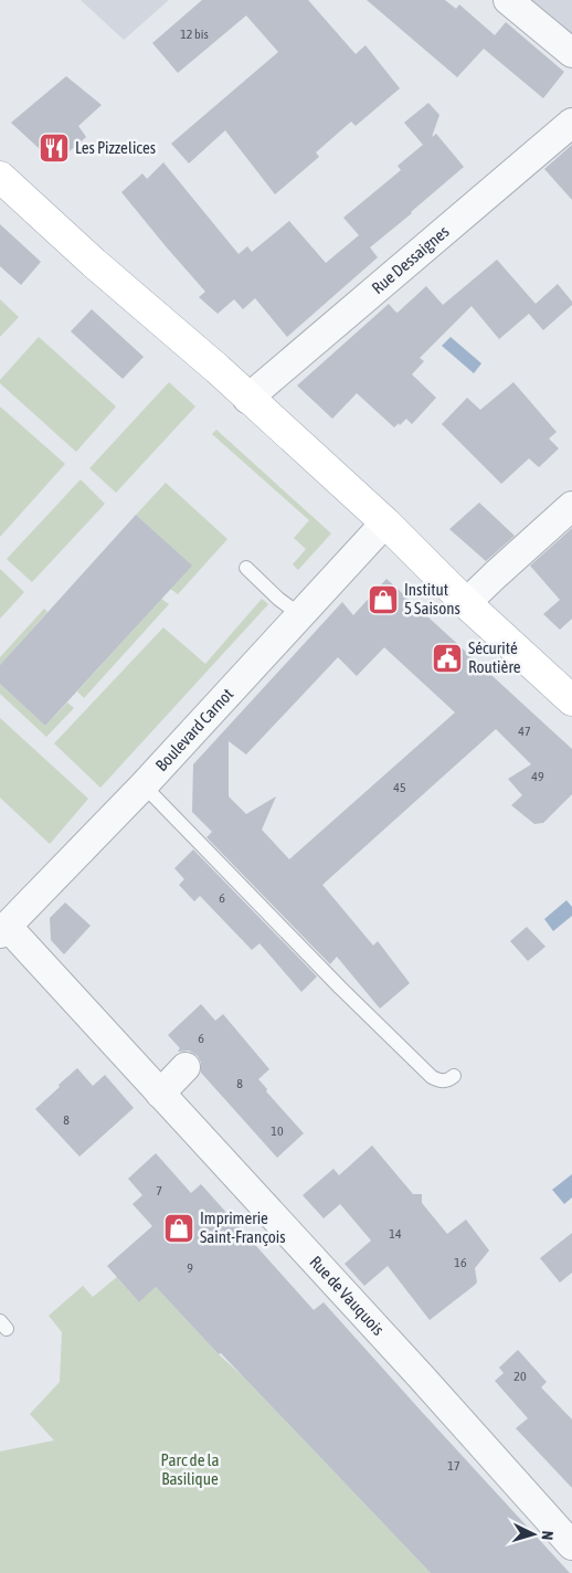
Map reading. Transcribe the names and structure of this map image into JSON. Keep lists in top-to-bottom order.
{
  "streets": {
    "street": ["Rue Dessaignes", "Boulevard Carnot", "Rue de Vauquois"]
  },
  "crossings": [
    ["Boulevard Carnot", "Rue de Vauquois"]
  ],
  "parks": ["Parc de la Basilique"],
  "places": {
    "restaurant": ["Les Pizzelices"],
    "shop": ["Institut 5 Saisons", "Imprimerie Saint-François"],
    "public building": ["Sécurité Routière"]
  },
  "house_numbers": [
    "12 bis",
    "47",
    "49",
    "45",
    "6",
    "6",
    "8",
    "8",
    "10",
    "7",
    "14",
    "16",
    "9",
    "20",
    "17"
  ],
  "north": "right"
}
